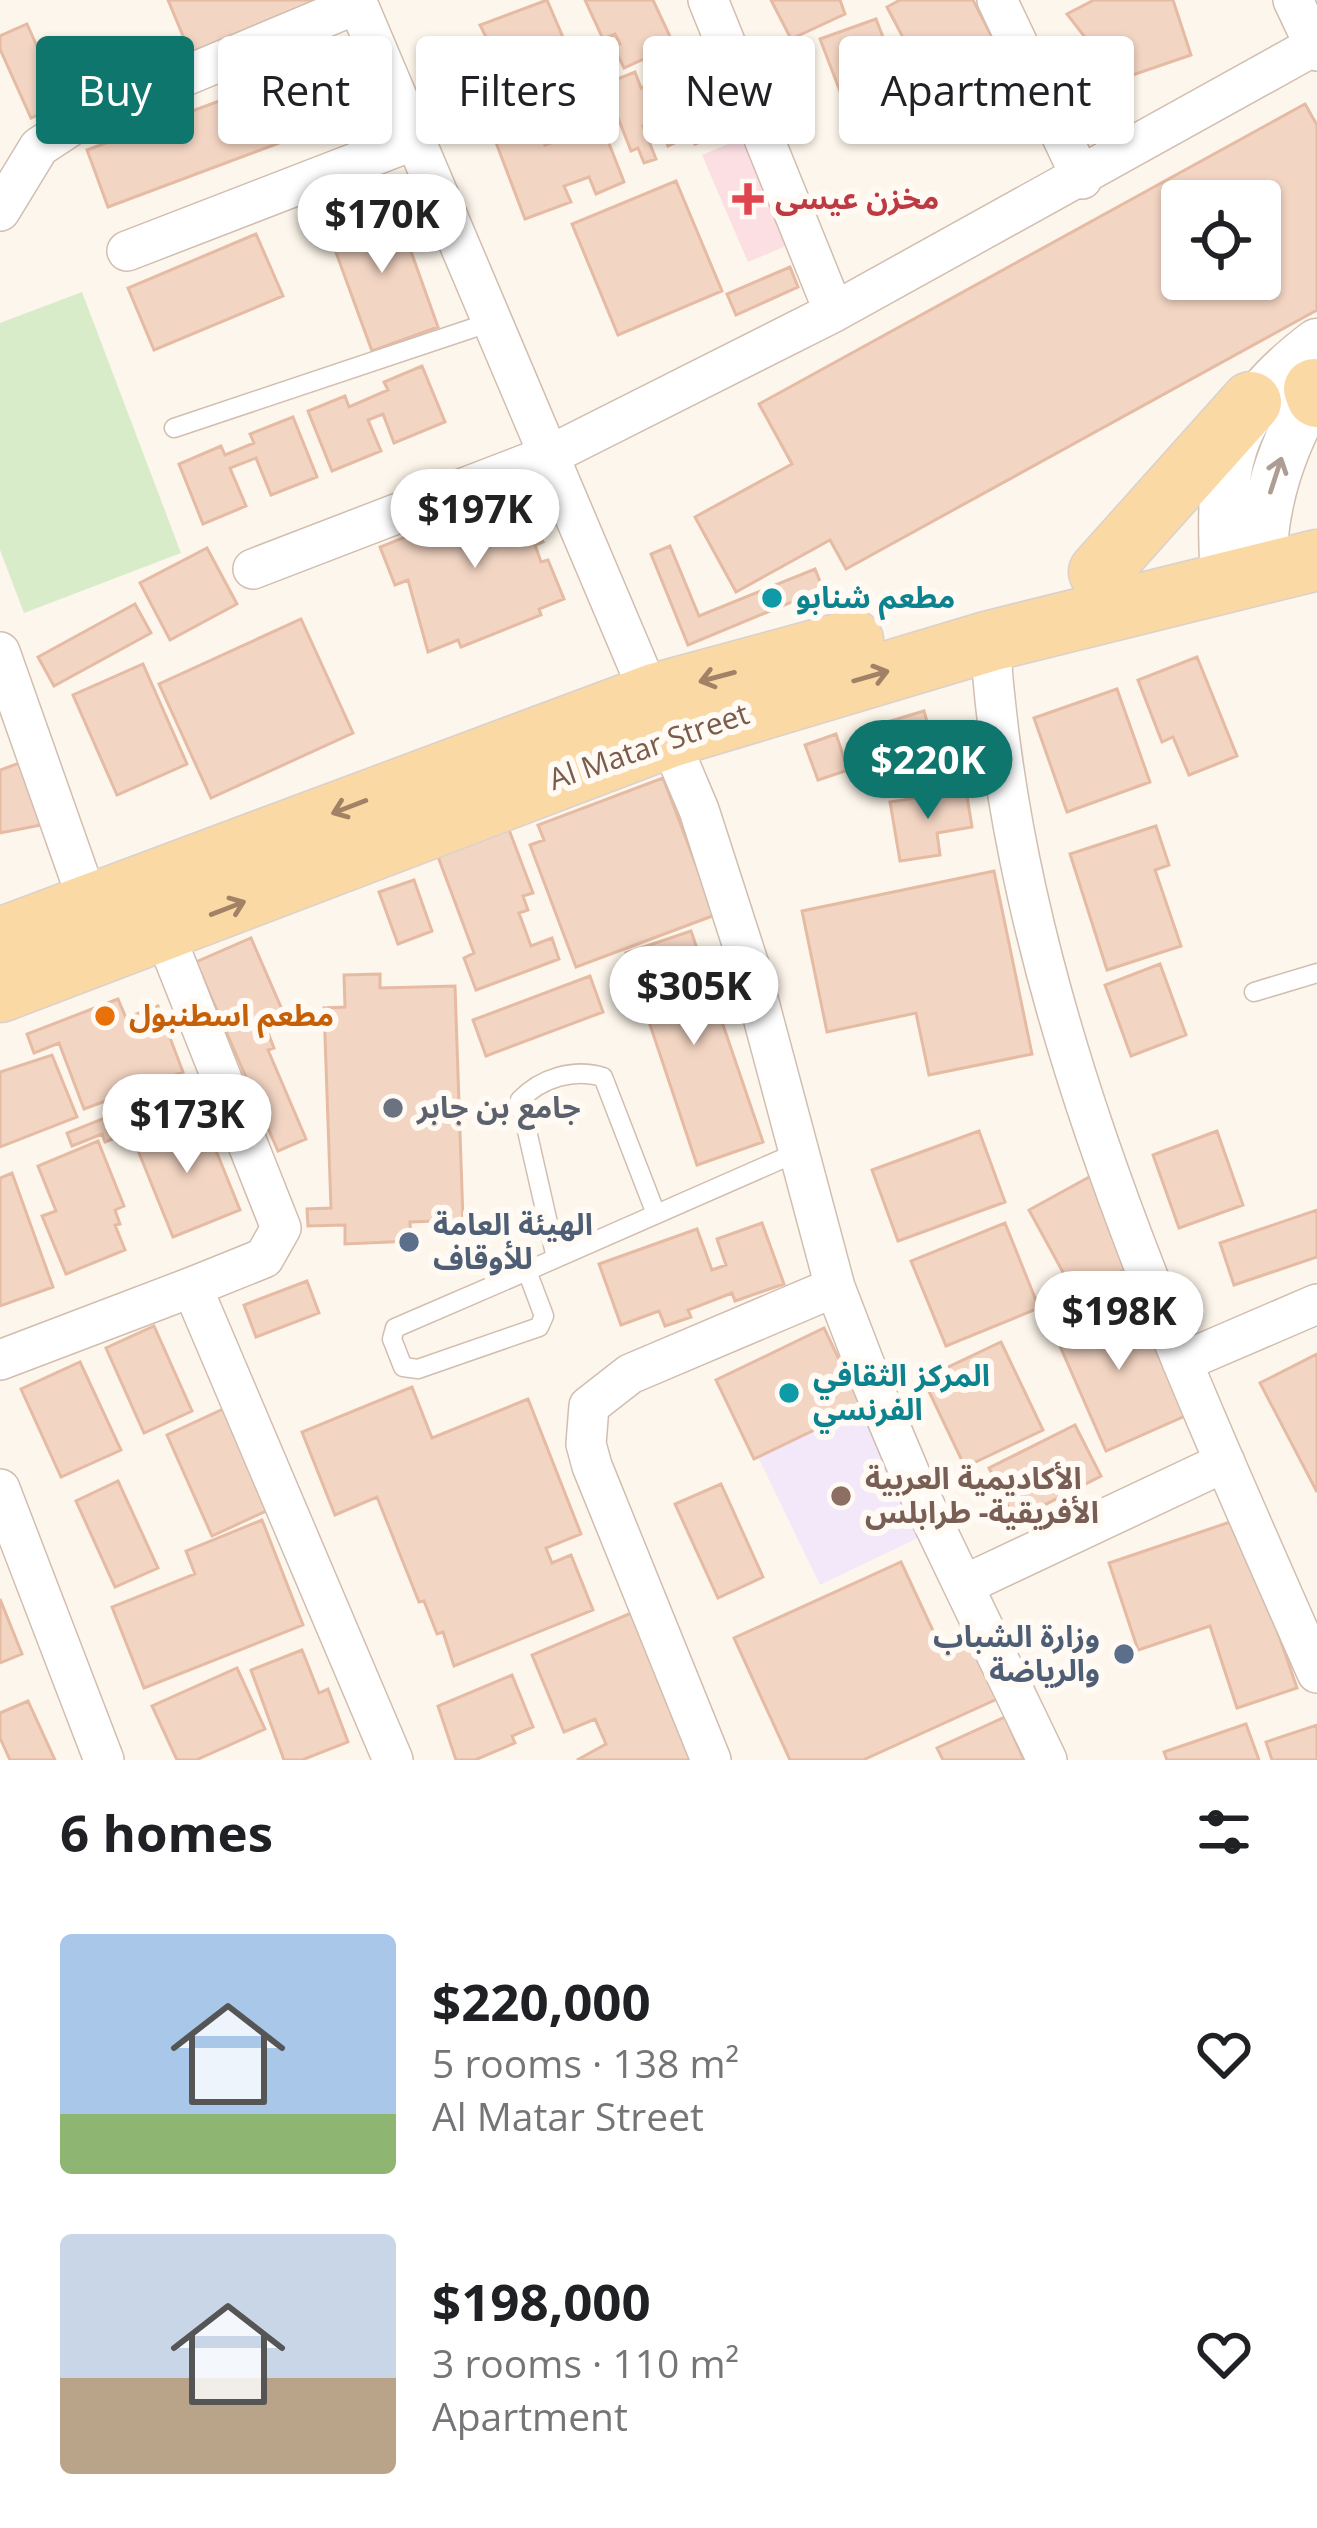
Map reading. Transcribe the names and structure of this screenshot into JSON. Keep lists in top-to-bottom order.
{
  "streets": {
    "main road": ["Al Matar Street"]
  },
  "places": {
    "health": ["مخزن عيسى"],
    "other": [
      "مطعم شنابو",
      "مطعم اسطنبول",
      "جامع بن جابر",
      "الهيئة العامة للأوقاف",
      "المركز الثقافي الفرنسي",
      "الأكاديمية العربية الأفريقية- طرابلس",
      "وزارة الشباب والرياضة"
    ]
  },
  "page": {
    "chip": [
      "Buy",
      "Rent",
      "Filters",
      "New",
      "Apartment"
    ],
    "price": [
      "$170K",
      "$197K",
      "$220K",
      "$305K",
      "$173K",
      "$198K"
    ],
    "heading": "6 homes",
    "list": [
      {
        "name": "$220,000",
        "note": "5 rooms · 138 m² · Al Matar Street"
      },
      {
        "name": "$198,000",
        "note": "3 rooms · 110 m² · Apartment"
      }
    ]
  }
}
